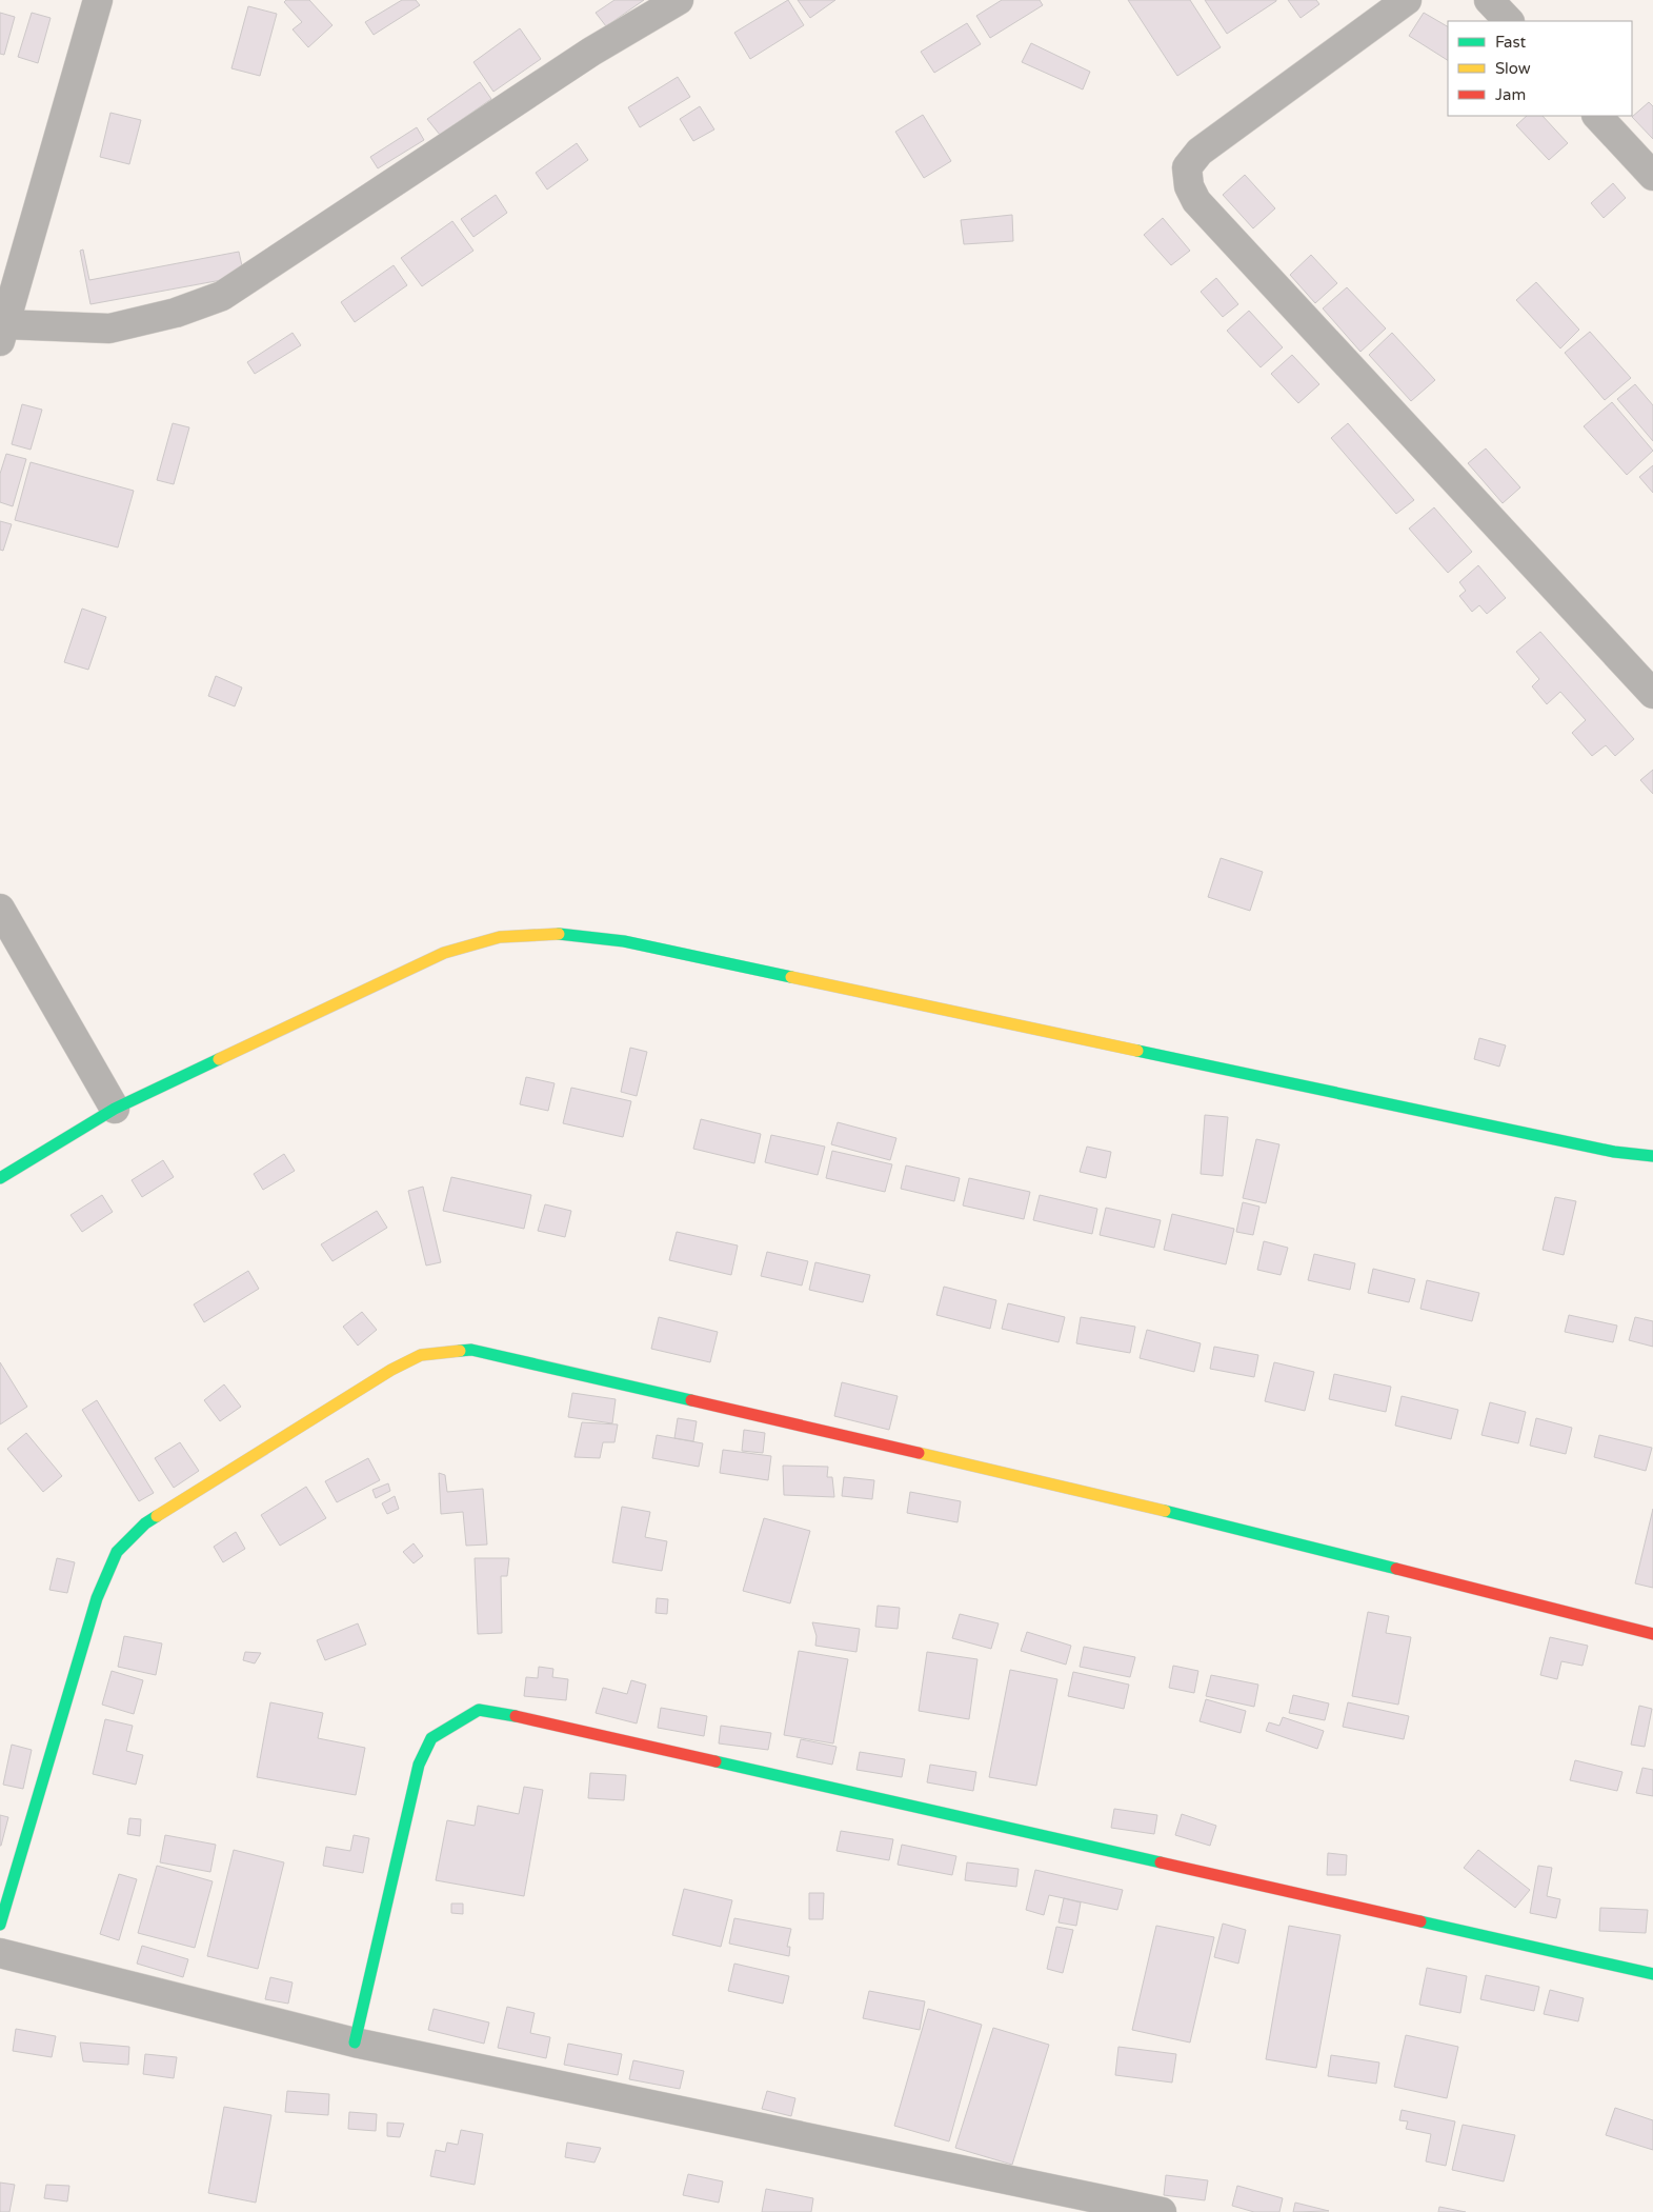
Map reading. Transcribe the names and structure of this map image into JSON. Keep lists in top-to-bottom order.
{
  "legend": ["Fast", "Slow", "Jam"]
}
